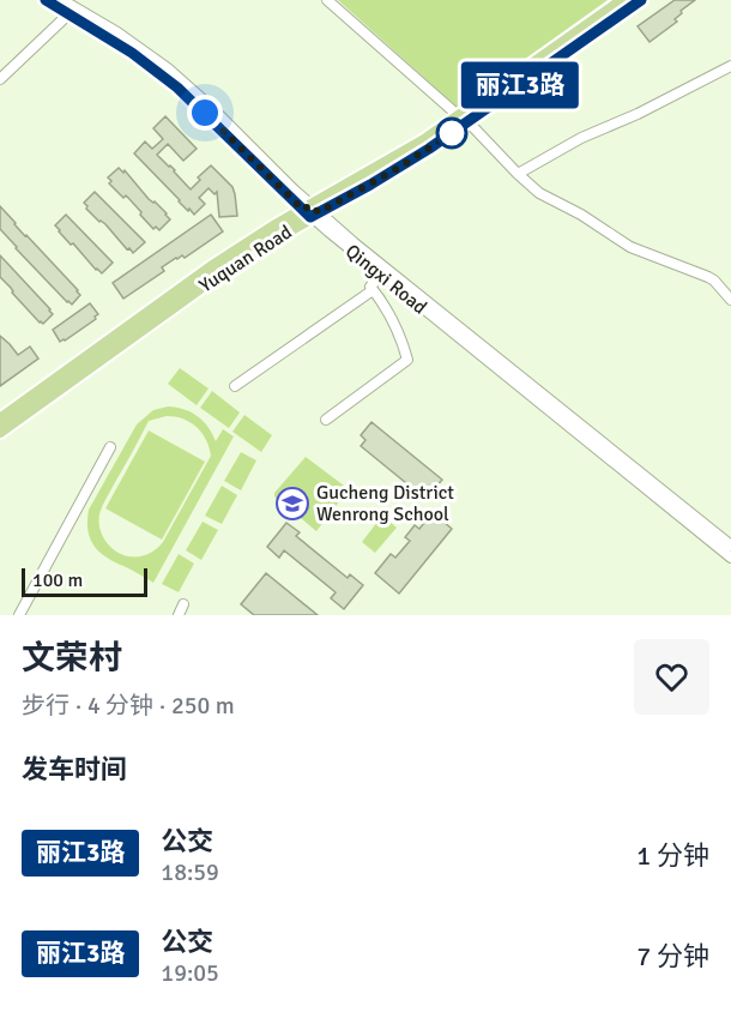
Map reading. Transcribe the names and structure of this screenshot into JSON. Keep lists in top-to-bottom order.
{
  "streets": {
    "main road": ["Yuquan Road"],
    "street": ["Qingxi Road"]
  },
  "crossings": [
    ["Yuquan Road", "Qingxi Road"]
  ],
  "places": {
    "school or university": ["Gucheng District Wenrong School"]
  },
  "lines": ["bus line 丽江3路"],
  "scale_bar": "100 m",
  "page": {
    "on_map": "丽江3路",
    "scale": "100 m",
    "heading": [
      ["文荣村", "步行 · 4 分钟 · 250 m"],
      "发车时间"
    ],
    "list": [
      {
        "mark": "丽江3路",
        "name": "公交",
        "note": "18:59",
        "value": "1 分钟"
      },
      {
        "mark": "丽江3路",
        "name": "公交",
        "note": "19:05",
        "value": "7 分钟"
      }
    ]
  }
}
